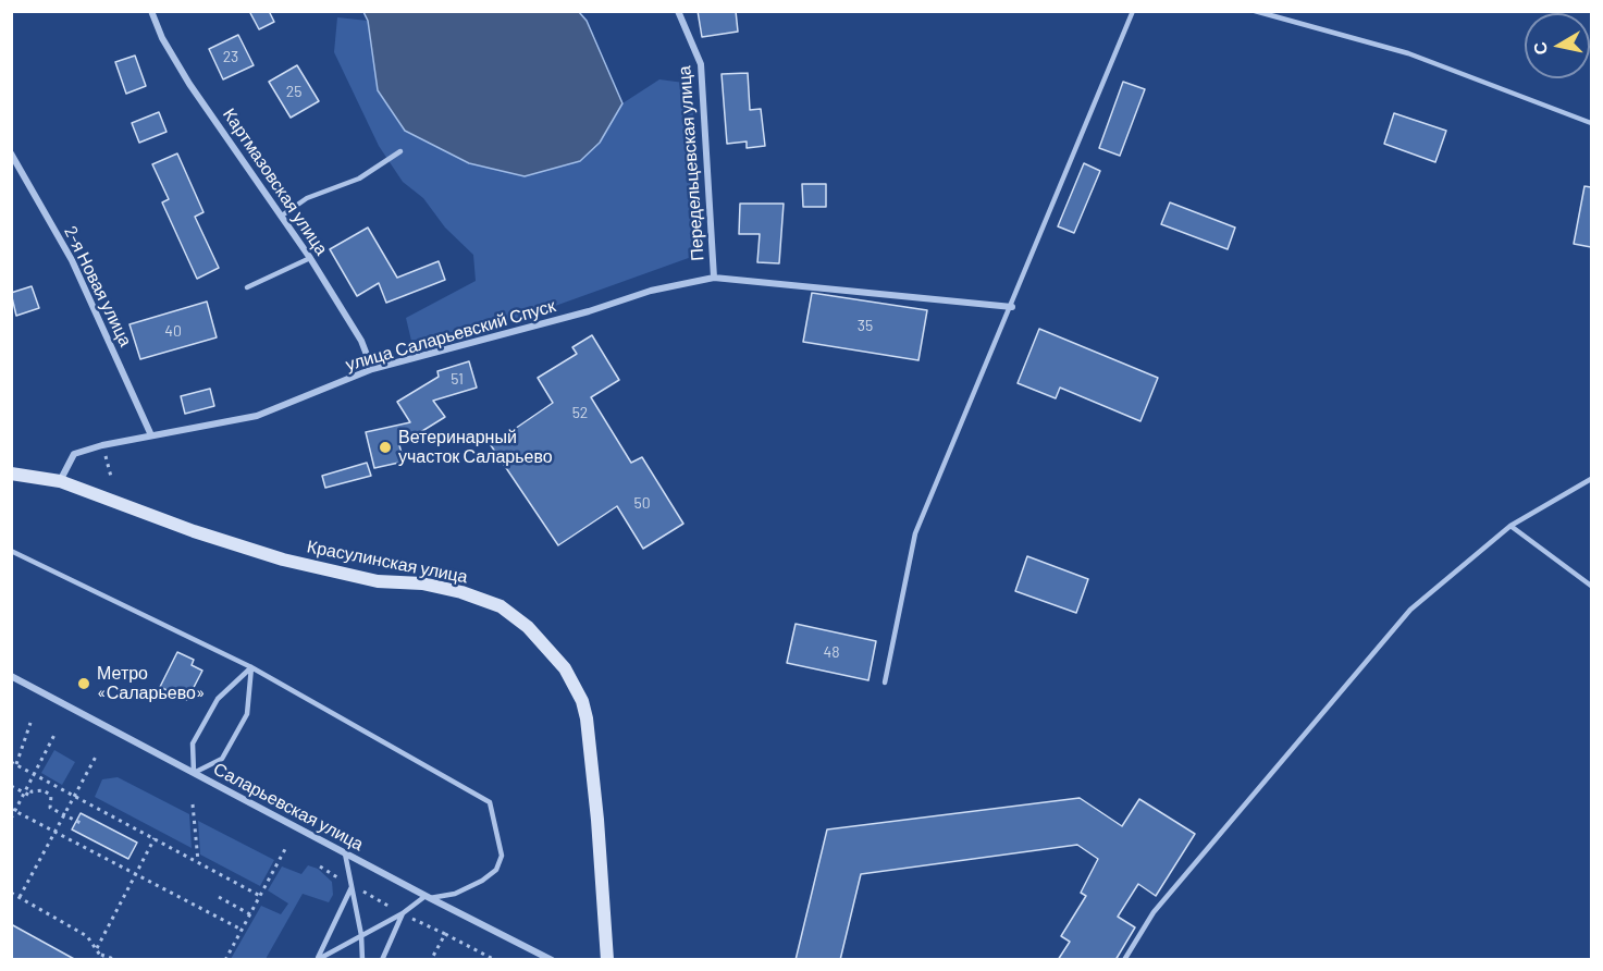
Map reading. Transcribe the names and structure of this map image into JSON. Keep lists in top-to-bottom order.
{
  "streets": {
    "street": [
      "Передельцевская улица",
      "Картмазовская улица",
      "2-я Новая улица",
      "улица Саларьевский Спуск",
      "Красулинская улица",
      "Саларьевская улица"
    ]
  },
  "crossings": [
    ["Передельцевская улица", "улица Саларьевский Спуск"],
    ["Картмазовская улица", "улица Саларьевский Спуск"],
    ["2-я Новая улица", "улица Саларьевский Спуск"],
    ["улица Саларьевский Спуск", "Красулинская улица"]
  ],
  "places": ["Ветеринарный участок Саларьево", "Метро «Саларьево»"],
  "house_numbers": [
    "23",
    "25",
    "35",
    "40",
    "51",
    "52",
    "50",
    "48"
  ],
  "north": "left"
}
